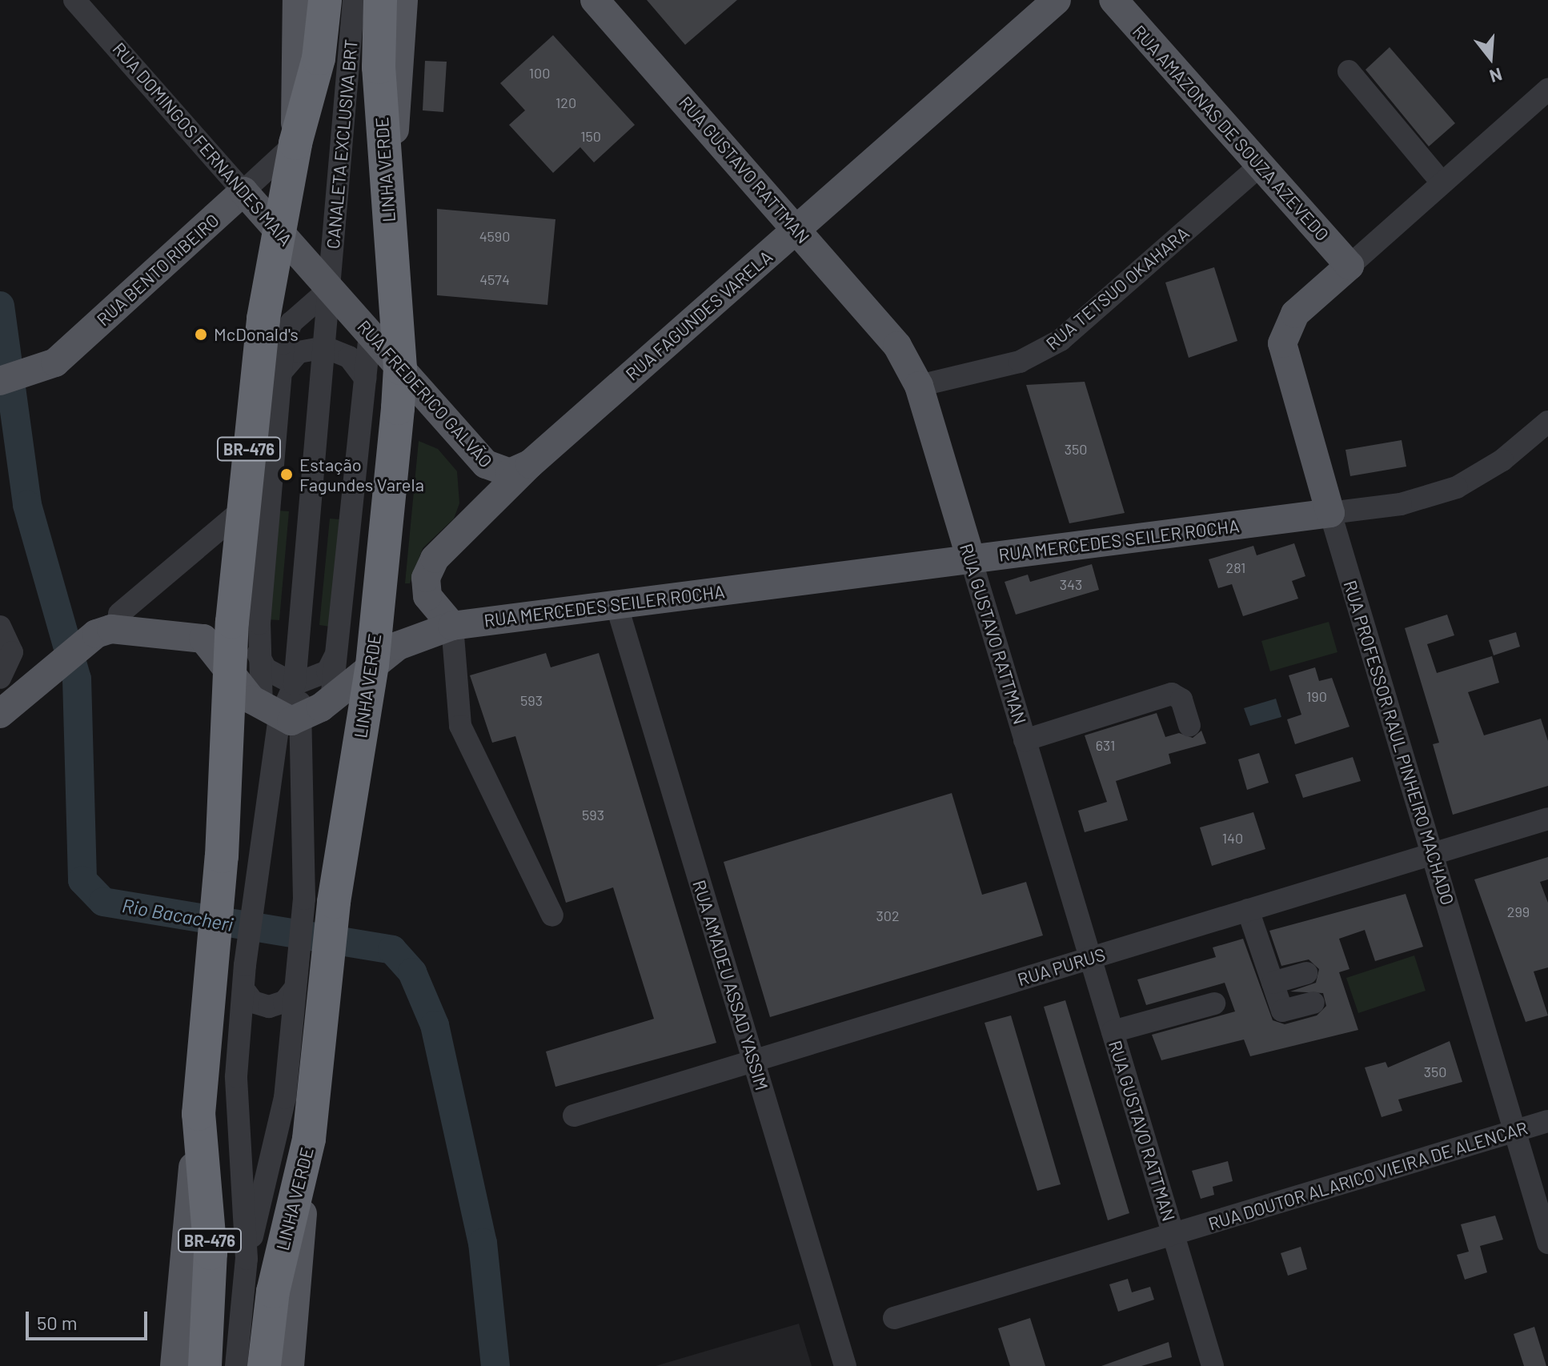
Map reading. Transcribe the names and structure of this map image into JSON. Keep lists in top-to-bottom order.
{
  "streets": {
    "highway": ["LINHA VERDE", "BR-476"],
    "main road": [
      "RUA AMAZONAS DE SOUZA AZEVEDO",
      "RUA DOMINGOS FERNANDES MAIA",
      "RUA GUSTAVO RATTMAN",
      "RUA BENTO RIBEIRO",
      "RUA FAGUNDES VARELA",
      "RUA FREDERICO GALVÃO",
      "RUA MERCEDES SEILER ROCHA",
      "RUA PROFESSOR RAUL PINHEIRO MACHADO"
    ],
    "street": [
      "CANALETA EXCLUSIVA BRT",
      "RUA TETSUO OKAHARA",
      "RUA PURUS",
      "RUA AMADEU ASSAD YASSIM",
      "RUA DOUTOR ALARICO VIEIRA DE ALENCAR"
    ]
  },
  "crossings": [
    ["RUA AMAZONAS DE SOUZA AZEVEDO", "RUA TETSUO OKAHARA"],
    ["RUA AMAZONAS DE SOUZA AZEVEDO", "RUA PROFESSOR RAUL PINHEIRO MACHADO"],
    ["RUA DOMINGOS FERNANDES MAIA", "CANALETA EXCLUSIVA BRT"],
    ["RUA DOMINGOS FERNANDES MAIA", "RUA BENTO RIBEIRO"],
    ["RUA DOMINGOS FERNANDES MAIA", "RUA FREDERICO GALVÃO"],
    ["RUA DOMINGOS FERNANDES MAIA", "BR-476"],
    ["CANALETA EXCLUSIVA BRT", "LINHA VERDE"],
    ["CANALETA EXCLUSIVA BRT", "RUA FREDERICO GALVÃO"],
    ["CANALETA EXCLUSIVA BRT", "RUA MERCEDES SEILER ROCHA"],
    ["LINHA VERDE", "RUA FREDERICO GALVÃO"],
    ["LINHA VERDE", "RUA MERCEDES SEILER ROCHA"],
    ["RUA GUSTAVO RATTMAN", "RUA TETSUO OKAHARA"],
    ["RUA GUSTAVO RATTMAN", "RUA FAGUNDES VARELA"],
    ["RUA GUSTAVO RATTMAN", "RUA MERCEDES SEILER ROCHA"],
    ["RUA GUSTAVO RATTMAN", "RUA PURUS"],
    ["RUA GUSTAVO RATTMAN", "RUA DOUTOR ALARICO VIEIRA DE ALENCAR"],
    ["RUA BENTO RIBEIRO", "BR-476"],
    ["RUA FAGUNDES VARELA", "RUA FREDERICO GALVÃO"],
    ["RUA FAGUNDES VARELA", "RUA MERCEDES SEILER ROCHA"],
    ["RUA MERCEDES SEILER ROCHA", "RUA PROFESSOR RAUL PINHEIRO MACHADO"],
    ["RUA MERCEDES SEILER ROCHA", "RUA AMADEU ASSAD YASSIM"],
    ["RUA PROFESSOR RAUL PINHEIRO MACHADO", "RUA PURUS"],
    ["RUA PROFESSOR RAUL PINHEIRO MACHADO", "RUA DOUTOR ALARICO VIEIRA DE ALENCAR"],
    ["RUA PURUS", "RUA AMADEU ASSAD YASSIM"]
  ],
  "water": ["Rio Bacacheri"],
  "places": ["McDonald's", "Estação Fagundes Varela"],
  "house_numbers": [
    "100",
    "120",
    "150",
    "4590",
    "4574",
    "350",
    "281",
    "343",
    "190",
    "593",
    "631",
    "593",
    "140",
    "299",
    "302",
    "350"
  ],
  "scale_bar": "50 m",
  "north": "bottom"
}
